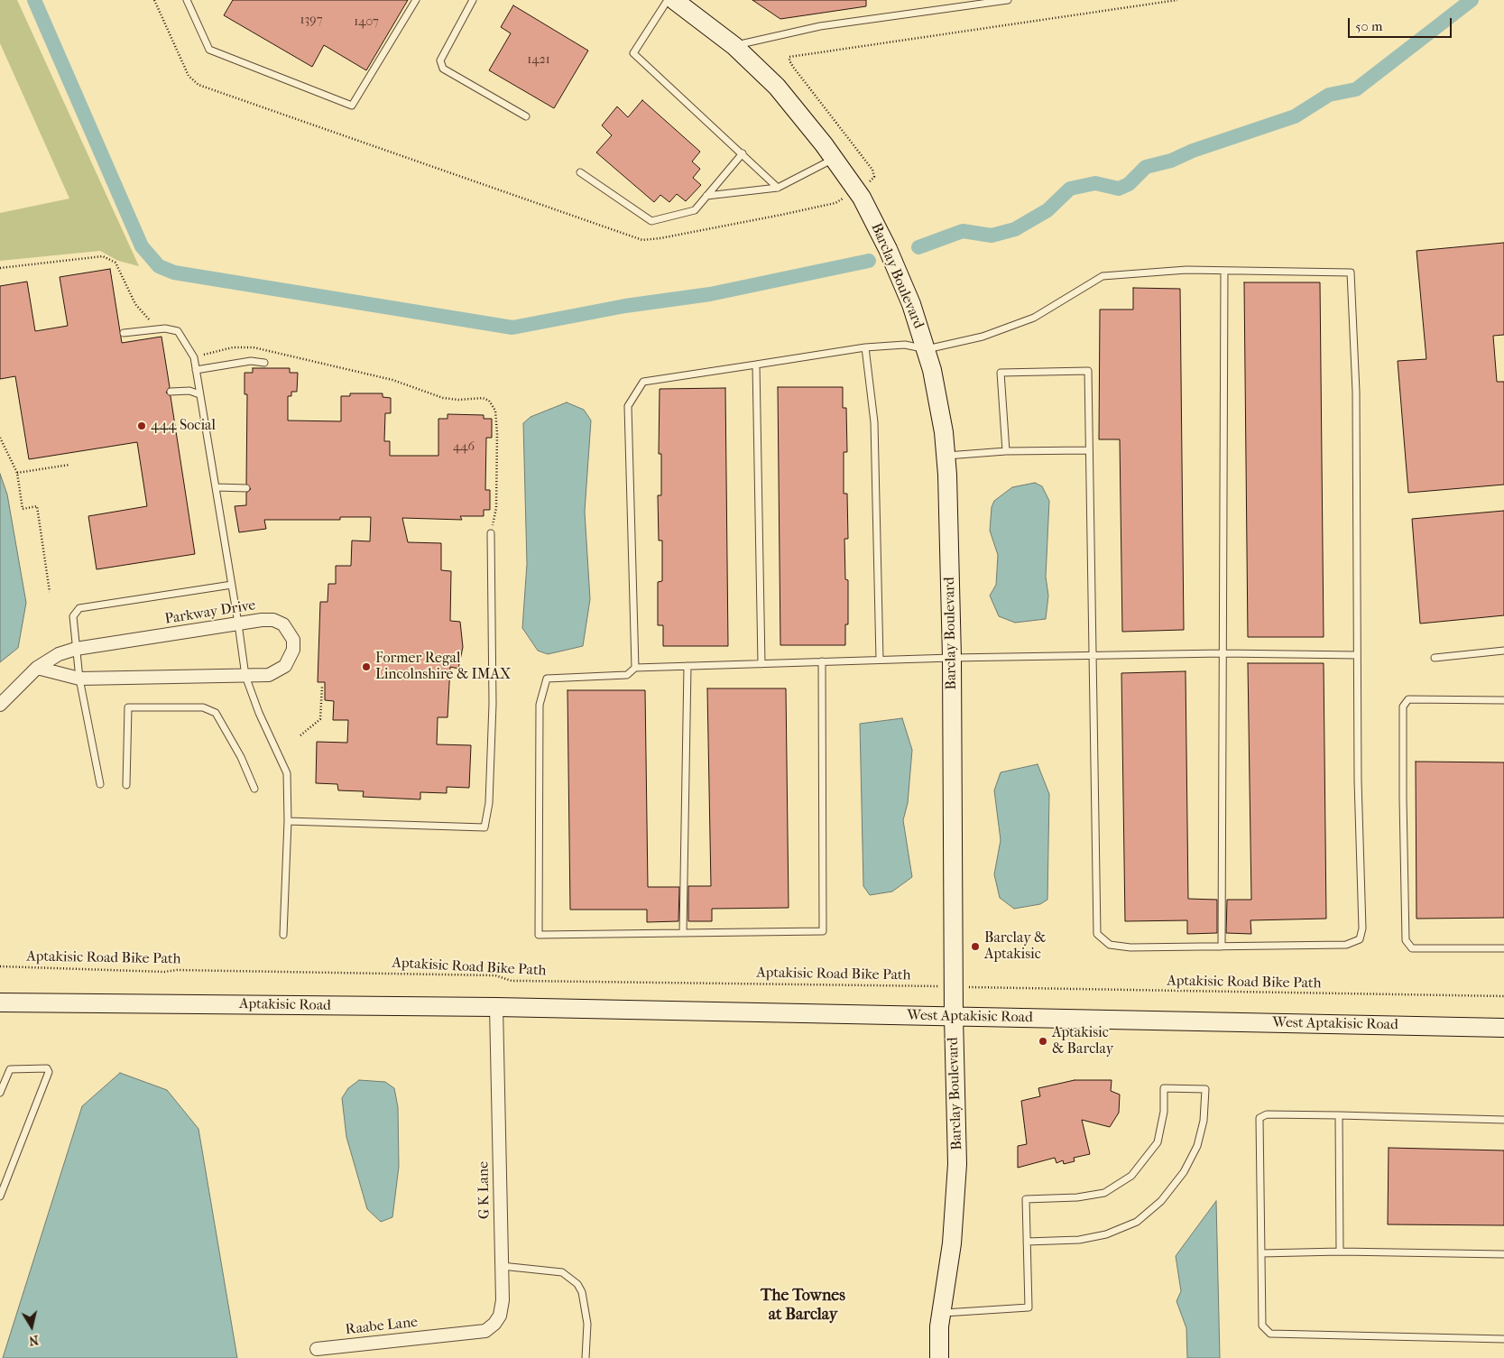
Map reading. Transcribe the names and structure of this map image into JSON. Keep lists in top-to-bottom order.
{
  "streets": {
    "main road": ["Barclay Boulevard", "Aptakisic Road", "West Aptakisic Road"],
    "street": ["Parkway Drive", "G K Lane", "Raabe Lane"],
    "path": ["Aptakisic Road Bike Path"]
  },
  "crossings": [
    ["Barclay Boulevard", "West Aptakisic Road"],
    ["Aptakisic Road", "West Aptakisic Road"],
    ["Aptakisic Road", "G K Lane"],
    ["G K Lane", "Raabe Lane"]
  ],
  "districts": ["The Townes at Barclay"],
  "places": [
    "444 Social",
    "Former Regal Lincolnshire & IMAX",
    "Barclay & Aptakisic",
    "Aptakisic & Barclay"
  ],
  "house_numbers": [
    "1397",
    "1407",
    "1421",
    "446"
  ],
  "scale_bar": "50 m",
  "north": "bottom"
}
